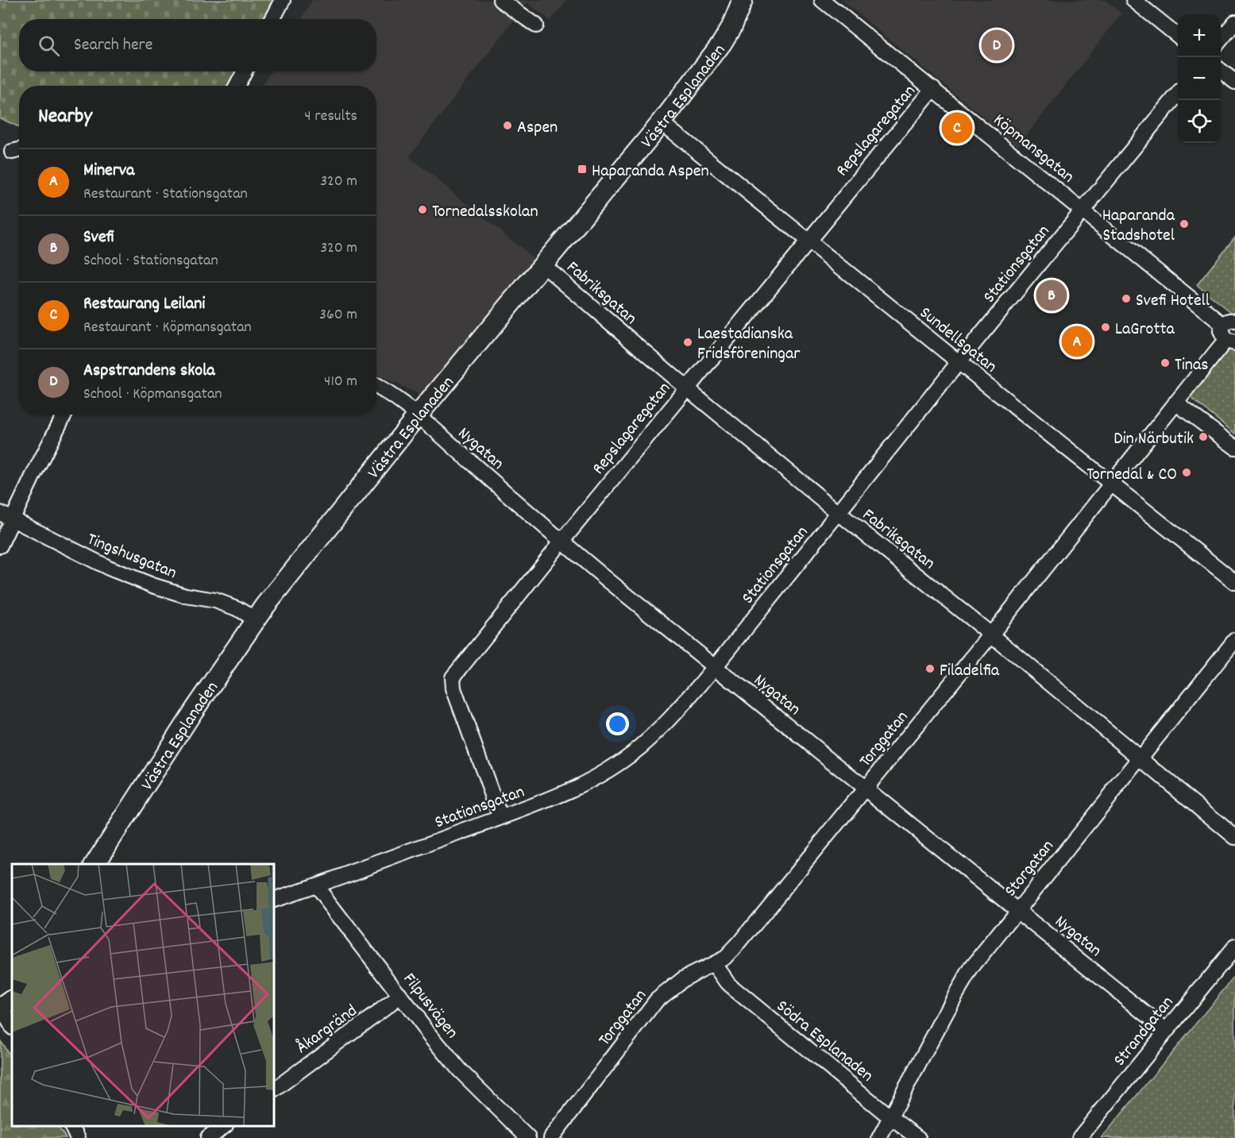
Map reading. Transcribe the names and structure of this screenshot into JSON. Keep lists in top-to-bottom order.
{
  "streets": {
    "street": [
      "Västra Esplanaden",
      "Repslagaregatan",
      "Köpmansgatan",
      "Stationsgatan",
      "Fabriksgatan",
      "Sundellsgatan",
      "Nygatan",
      "Tingshusgatan",
      "Torggatan",
      "Storgatan",
      "Filpusvägen",
      "Åkargränd",
      "Strandgatan",
      "Södra Esplanaden"
    ]
  },
  "crossings": [
    ["Västra Esplanaden", "Fabriksgatan"],
    ["Västra Esplanaden", "Sundellsgatan"],
    ["Västra Esplanaden", "Nygatan"],
    ["Västra Esplanaden", "Tingshusgatan"],
    ["Repslagaregatan", "Köpmansgatan"],
    ["Repslagaregatan", "Stationsgatan"],
    ["Repslagaregatan", "Fabriksgatan"],
    ["Repslagaregatan", "Sundellsgatan"],
    ["Repslagaregatan", "Nygatan"],
    ["Köpmansgatan", "Stationsgatan"],
    ["Köpmansgatan", "Torggatan"],
    ["Stationsgatan", "Fabriksgatan"],
    ["Stationsgatan", "Sundellsgatan"],
    ["Stationsgatan", "Nygatan"],
    ["Stationsgatan", "Filpusvägen"],
    ["Fabriksgatan", "Torggatan"],
    ["Fabriksgatan", "Storgatan"],
    ["Sundellsgatan", "Torggatan"],
    ["Nygatan", "Torggatan"],
    ["Nygatan", "Storgatan"],
    ["Nygatan", "Strandgatan"],
    ["Torggatan", "Södra Esplanaden"],
    ["Storgatan", "Södra Esplanaden"],
    ["Filpusvägen", "Åkargränd"]
  ],
  "places": {
    "other": [
      "Aspen",
      "Tornedalsskolan",
      "Haparanda Stadshotel",
      "Svefi Hotell",
      "LaGrotta",
      "Laestadianska Fridsföreningar",
      "Tinas",
      "Din Närbutik",
      "Tornedal & CO",
      "Filadelfia"
    ],
    "transit": ["Haparanda Aspen"]
  },
  "page": {
    "map_buttons": ["+", "−"],
    "search": "Search here",
    "pins": [
      "D",
      "C",
      "B",
      "A"
    ],
    "heading": ["Nearby", "4 results"],
    "list": [
      {
        "mark": "A",
        "name": "Minerva",
        "note": "Restaurant · Stationsgatan",
        "value": "320 m"
      },
      {
        "mark": "B",
        "name": "Svefi",
        "note": "School · Stationsgatan",
        "value": "320 m"
      },
      {
        "mark": "C",
        "name": "Restaurang Leilani",
        "note": "Restaurant · Köpmansgatan",
        "value": "360 m"
      },
      {
        "mark": "D",
        "name": "Aspstrandens skola",
        "note": "School · Köpmansgatan",
        "value": "410 m"
      }
    ]
  }
}
